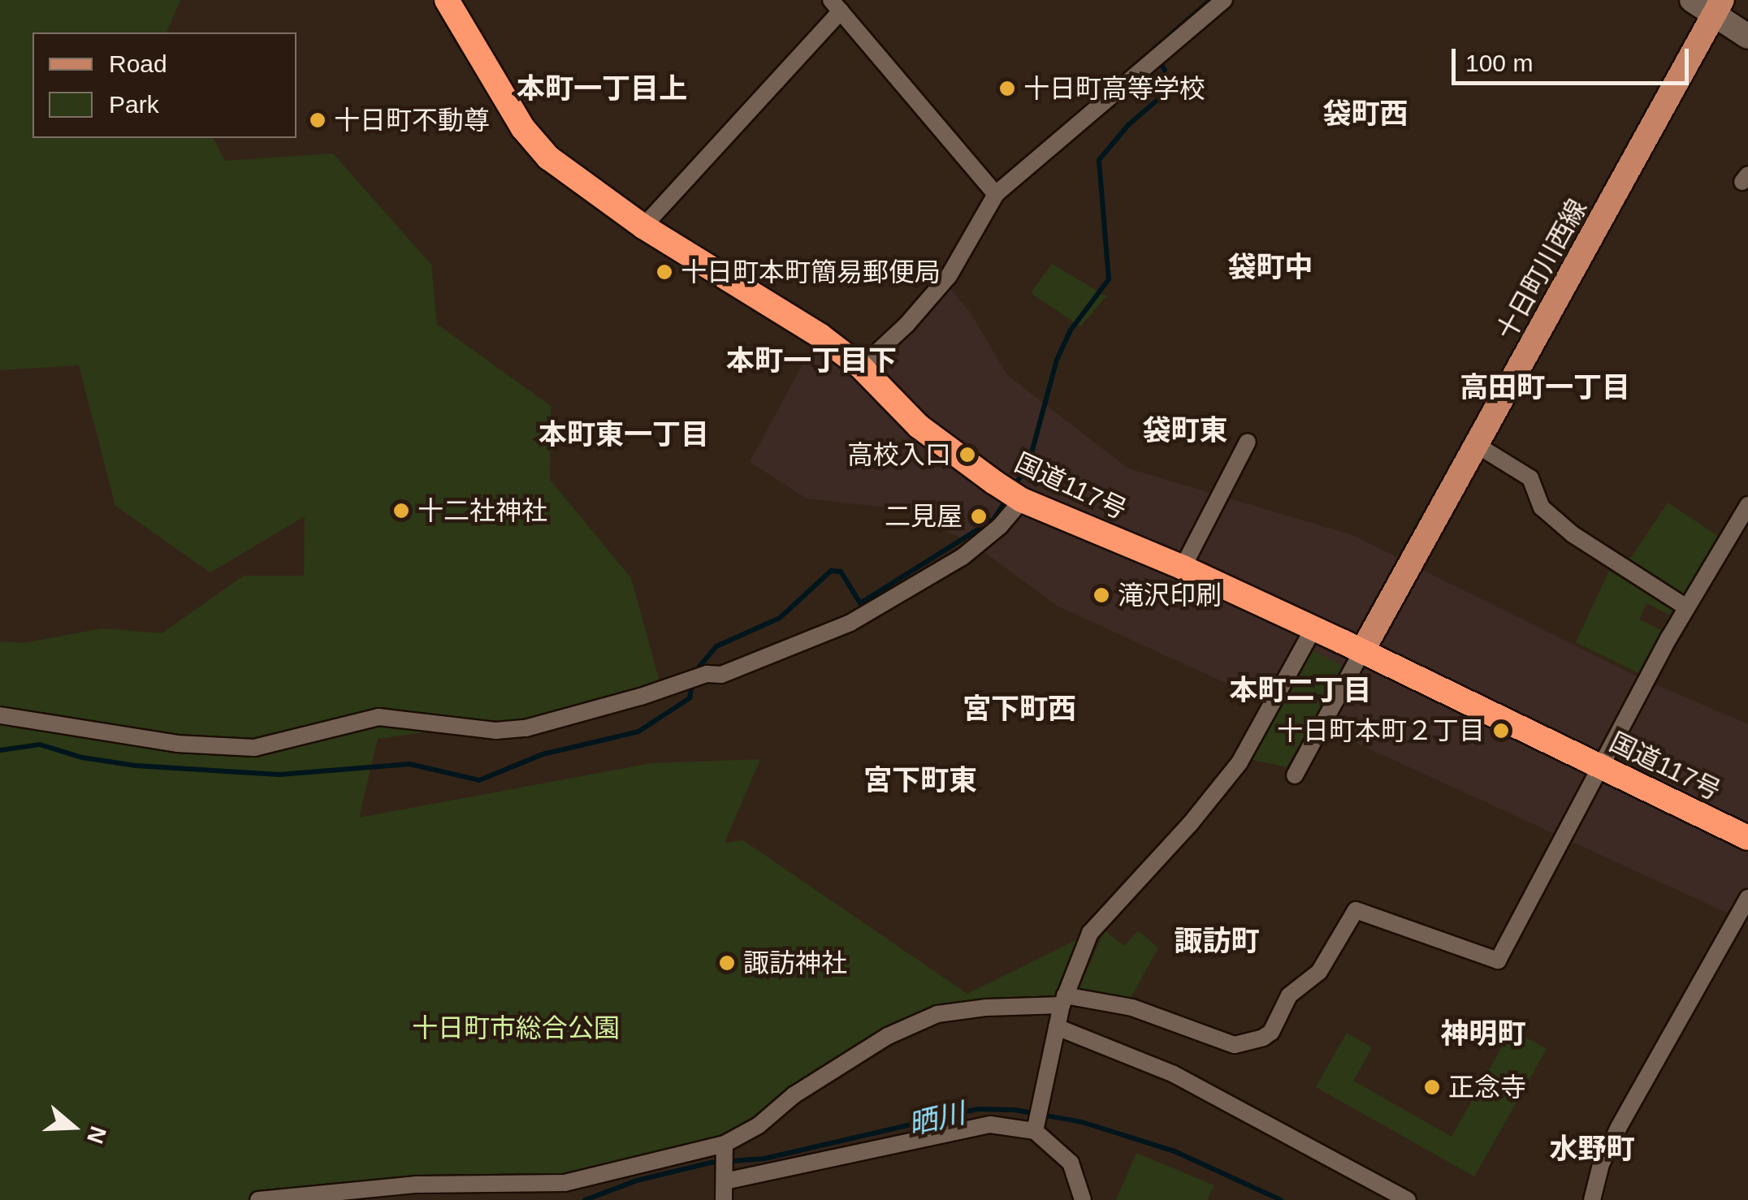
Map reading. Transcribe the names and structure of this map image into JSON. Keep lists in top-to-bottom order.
{
  "streets": {
    "highway": ["国道117号"],
    "main road": ["十日町川西線"]
  },
  "crossings": [
    ["十日町川西線", "国道117号"]
  ],
  "districts": [
    "本町一丁目上",
    "袋町西",
    "袋町中",
    "本町一丁目下",
    "高田町一丁目",
    "袋町東",
    "本町東一丁目",
    "本町二丁目",
    "宮下町西",
    "宮下町東",
    "諏訪町",
    "神明町",
    "水野町"
  ],
  "water": ["晒川"],
  "parks": ["十日町市総合公園"],
  "places": [
    "十日町高等学校",
    "十日町不動尊",
    "十日町本町簡易郵便局",
    "高校入口",
    "十二社神社",
    "二見屋",
    "滝沢印刷",
    "十日町本町２丁目",
    "諏訪神社",
    "正念寺"
  ],
  "legend": ["Road", "Park"],
  "scale_bar": "100 m",
  "north": "right"
}
